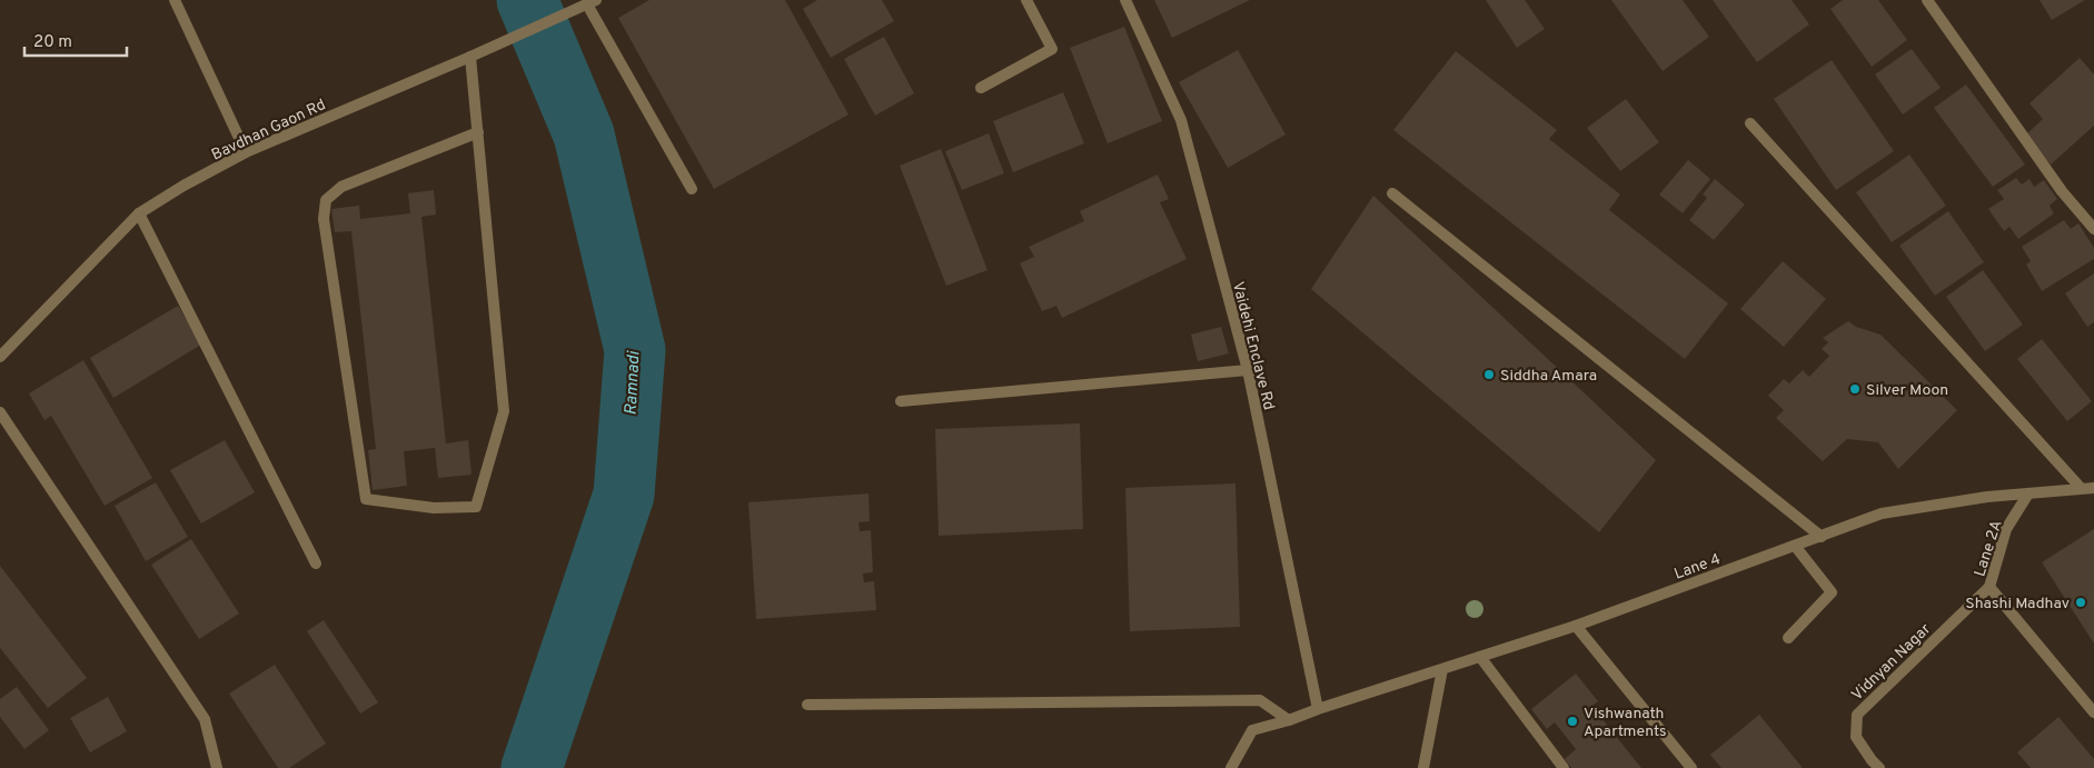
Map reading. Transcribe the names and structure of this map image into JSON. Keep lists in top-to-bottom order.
{
  "streets": {
    "street": [
      "Bavdhan Gaon Rd",
      "Vaidehi Enclave Rd",
      "Lane 2A",
      "Lane 4",
      "Vidnyan Nagar"
    ]
  },
  "crossings": [
    ["Vaidehi Enclave Rd", "Lane 4"],
    ["Lane 2A", "Lane 4"],
    ["Lane 2A", "Vidnyan Nagar"]
  ],
  "water": ["Ramnadi"],
  "places": [
    "Siddha Amara",
    "Silver Moon",
    "Shashi Madhav",
    "Vishwanath Apartments"
  ],
  "scale_bar": "20 m"
}
